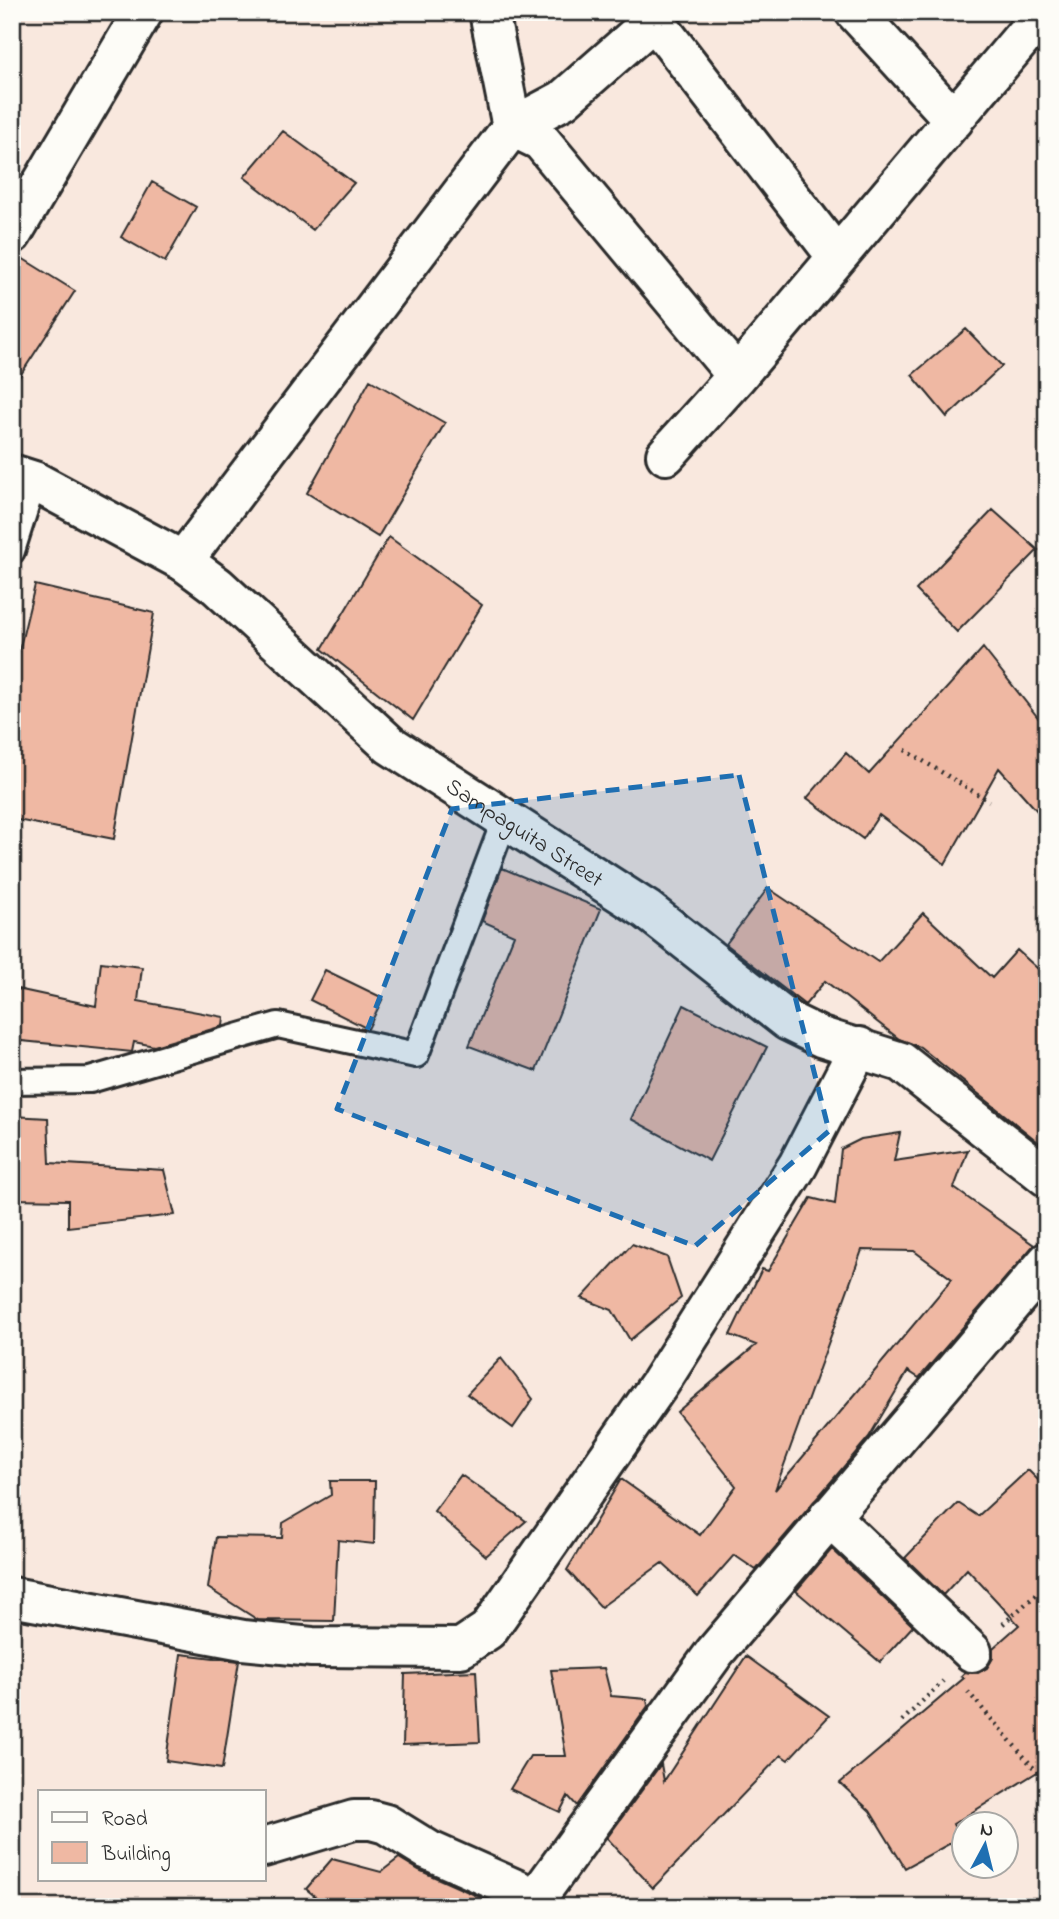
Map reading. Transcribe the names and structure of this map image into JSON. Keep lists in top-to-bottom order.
{
  "streets": {
    "street": ["Sampaguita Street"]
  },
  "legend": ["Road", "Building"],
  "north": "top"
}
